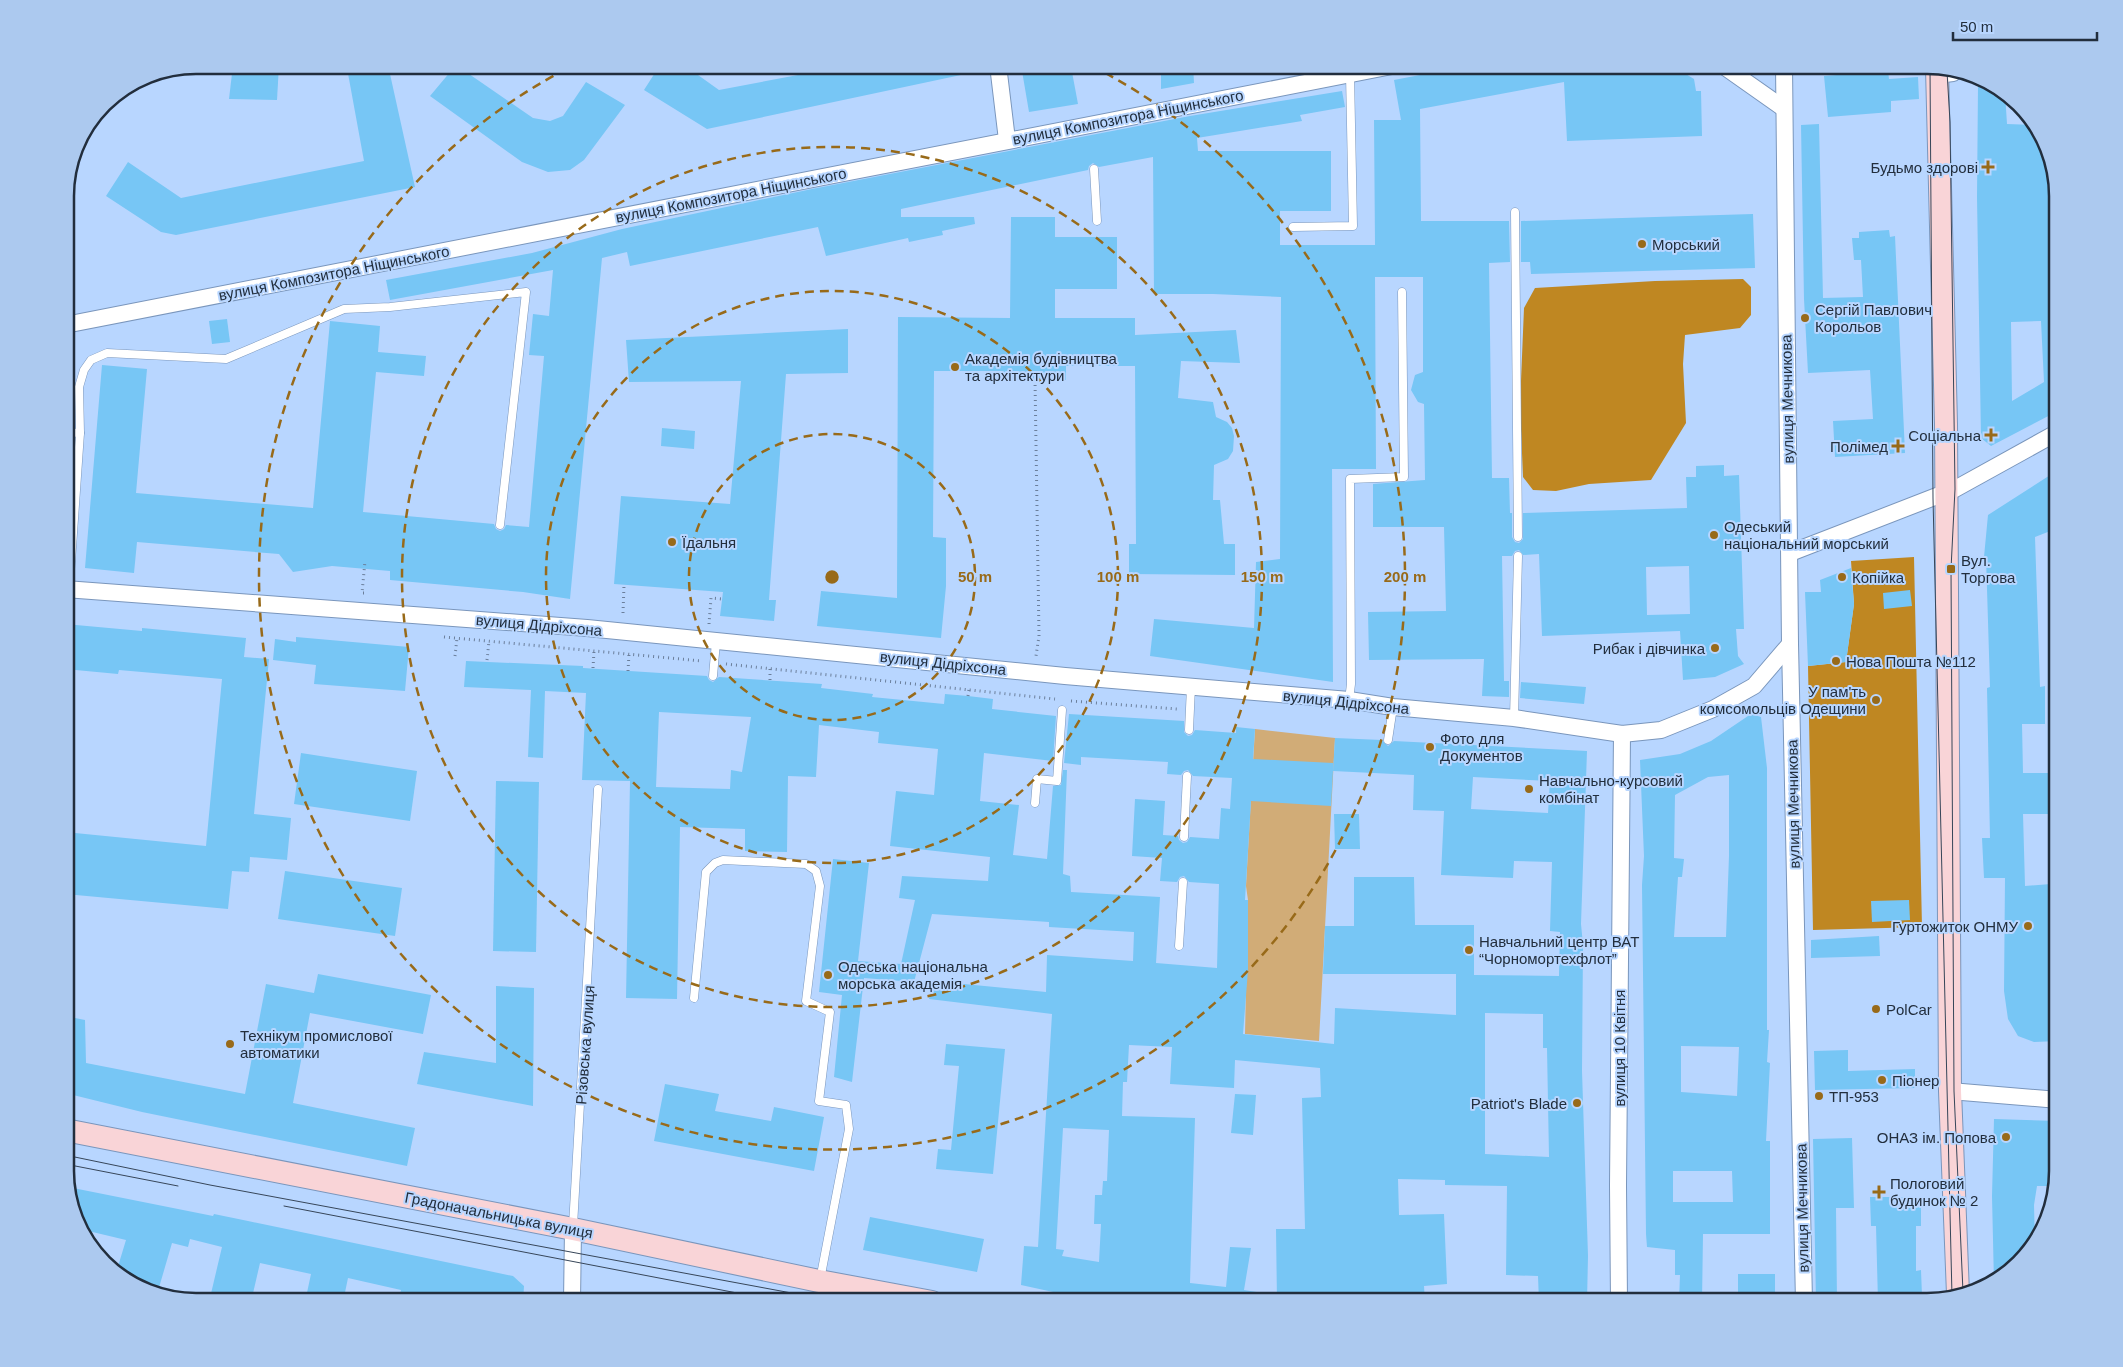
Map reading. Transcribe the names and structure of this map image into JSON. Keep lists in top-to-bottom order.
{
  "streets": {
    "main road": ["Градоначальницька вулиця"],
    "street": [
      "вулиця Композитора Ніщинського",
      "вулиця Мечникова",
      "вулиця Дідріхсона",
      "Різовська вулиця",
      "вулиця 10 Квітня"
    ]
  },
  "crossings": [
    ["вулиця Мечникова", "вулиця Дідріхсона"],
    ["вулиця Дідріхсона", "вулиця 10 Квітня"],
    ["Різовська вулиця", "Градоначальницька вулиця"]
  ],
  "places": {
    "health": [
      "Будьмо здорові",
      "Соціальна",
      "Полімед",
      "Пологовий будинок № 2"
    ],
    "other": [
      "Морський",
      "Сергій Павлович Корольов",
      "Академія будівництва та архітектури",
      "Одеський національний морський",
      "Їдальня",
      "Копiйка",
      "Рибак і дівчинка",
      "Нова Пошта №112",
      "У пам'ть комсомольців Одещини",
      "Фото для Документов",
      "Навчально-курсовий комбінат",
      "Гуртожиток ОНМУ",
      "Навчальний центр ВАТ “Чорномортехфлот”",
      "Одеська національна морська академія",
      "PolCar",
      "Технікум промислової автоматики",
      "Піонер",
      "ТП-953",
      "Patriot's Blade",
      "ОНАЗ ім. Попова"
    ],
    "transit": ["Вул. Торгова"]
  },
  "scale_bar": "50 m",
  "rings": [
    "50 m",
    "100 m",
    "150 m",
    "200 m"
  ]
}
